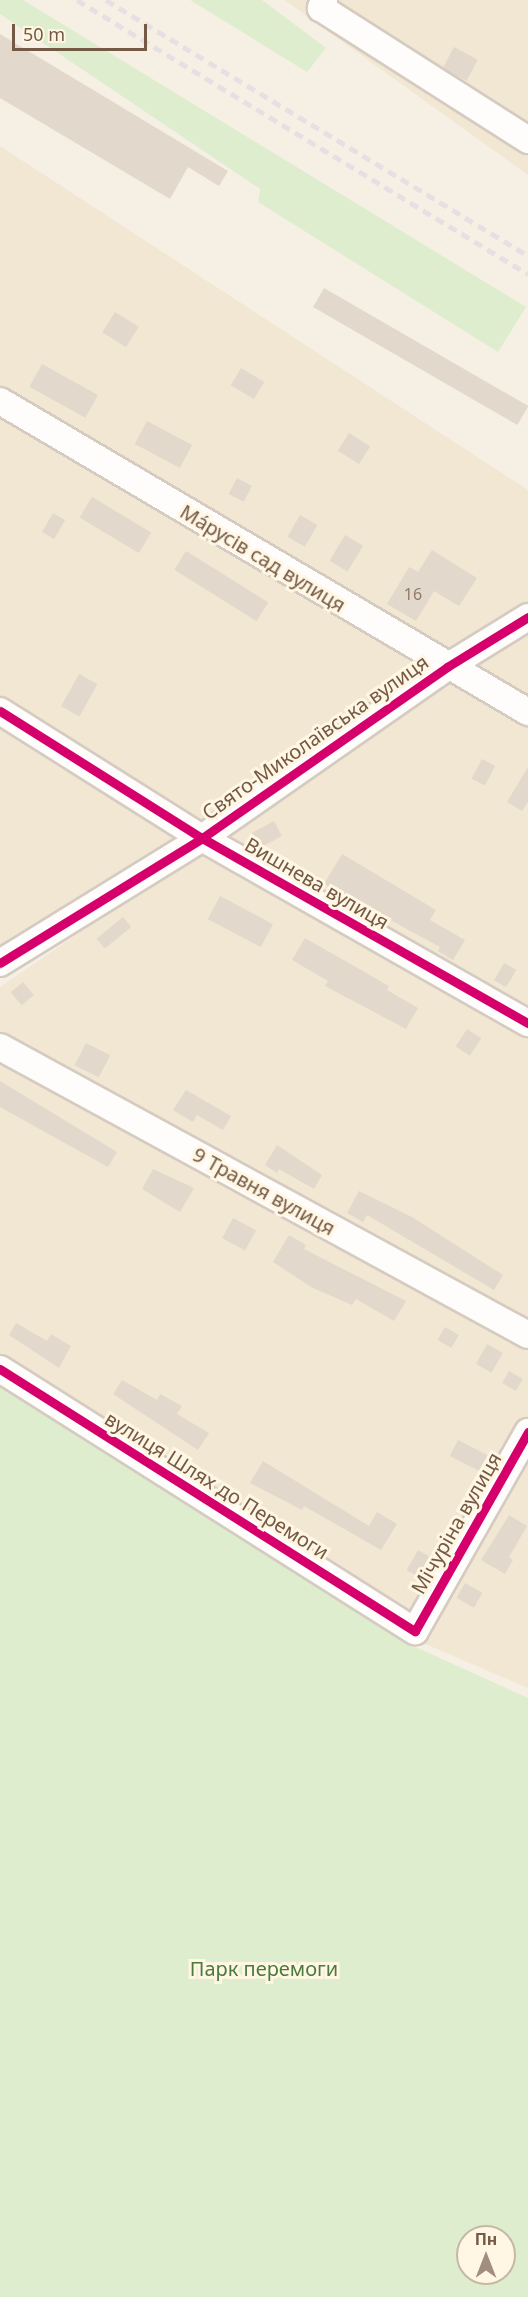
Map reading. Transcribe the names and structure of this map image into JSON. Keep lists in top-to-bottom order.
{
  "streets": {
    "street": [
      "Мáрусів сад вулиця",
      "Свято-Миколаївська вулиця",
      "Вишнева вулиця",
      "9 Травня вулиця",
      "вулиця Шлях до Перемоги",
      "Мічуріна вулиця"
    ]
  },
  "crossings": [
    ["Мáрусів сад вулиця", "Свято-Миколаївська вулиця"],
    ["Свято-Миколаївська вулиця", "Вишнева вулиця"],
    ["вулиця Шлях до Перемоги", "Мічуріна вулиця"]
  ],
  "parks": ["Парк перемоги"],
  "house_numbers": ["16"],
  "scale_bar": "50 m",
  "north": "top"
}
